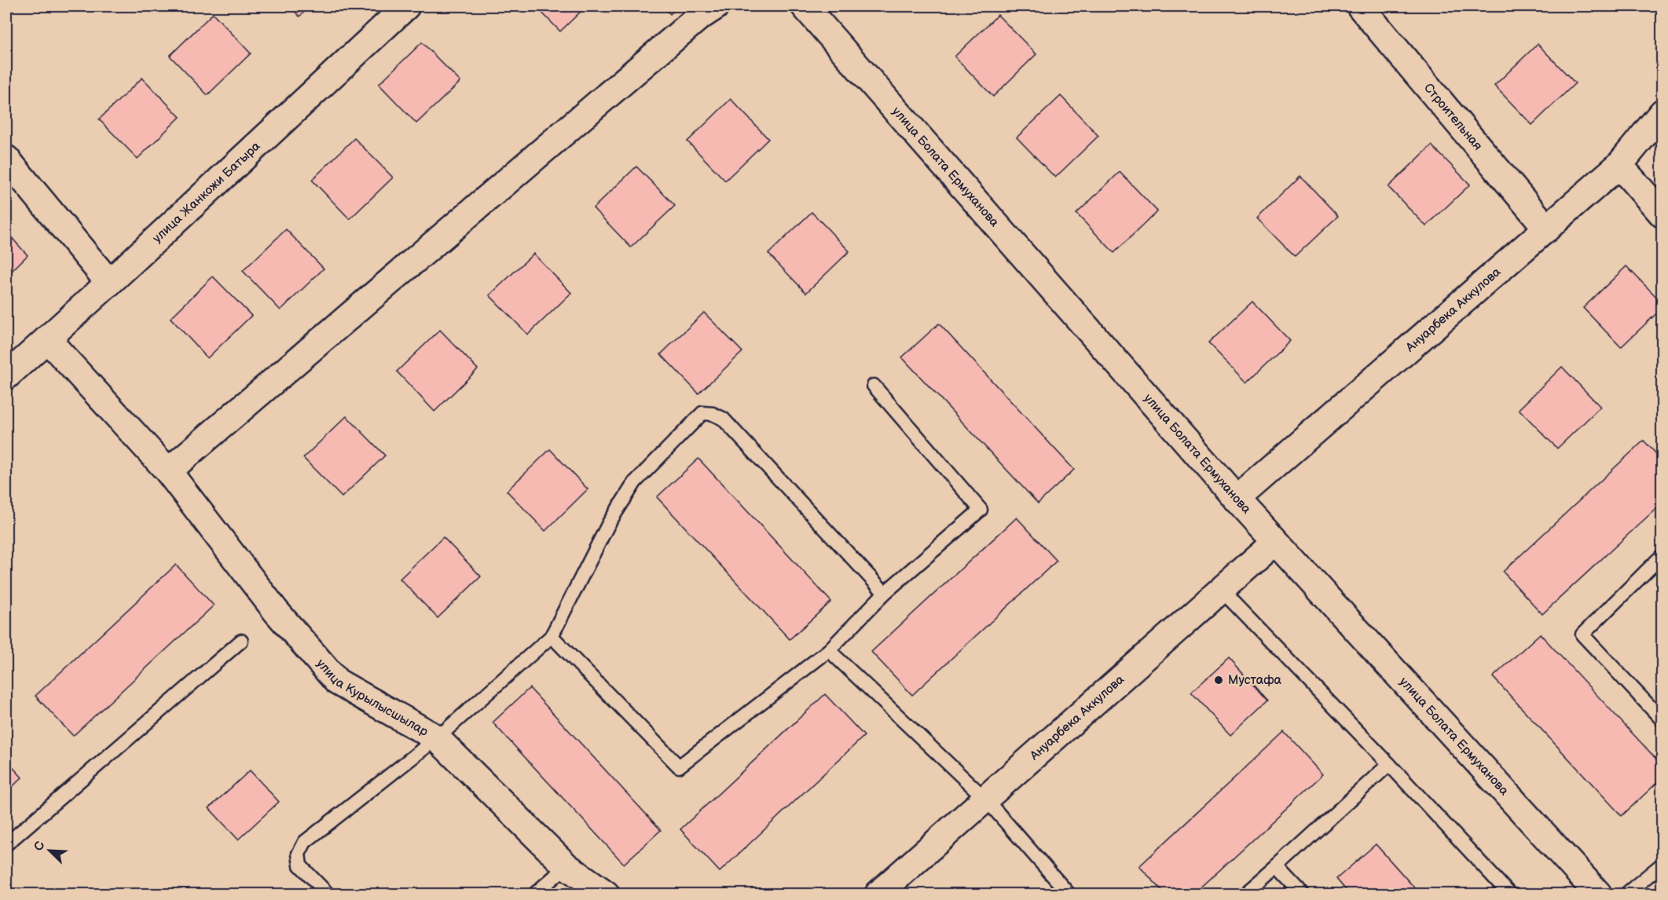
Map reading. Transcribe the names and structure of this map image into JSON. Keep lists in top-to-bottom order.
{
  "streets": {
    "street": [
      "Строительная",
      "улица Болата Ермуханова",
      "улица Жанкожи Батыра",
      "Ануарбека Аккулова",
      "улица Курылысшылар"
    ]
  },
  "crossings": [
    ["Строительная", "Ануарбека Аккулова"],
    ["улица Болата Ермуханова", "Ануарбека Аккулова"],
    ["улица Жанкожи Батыра", "улица Курылысшылар"]
  ],
  "places": ["Мустафа"],
  "north": "top left"
}
